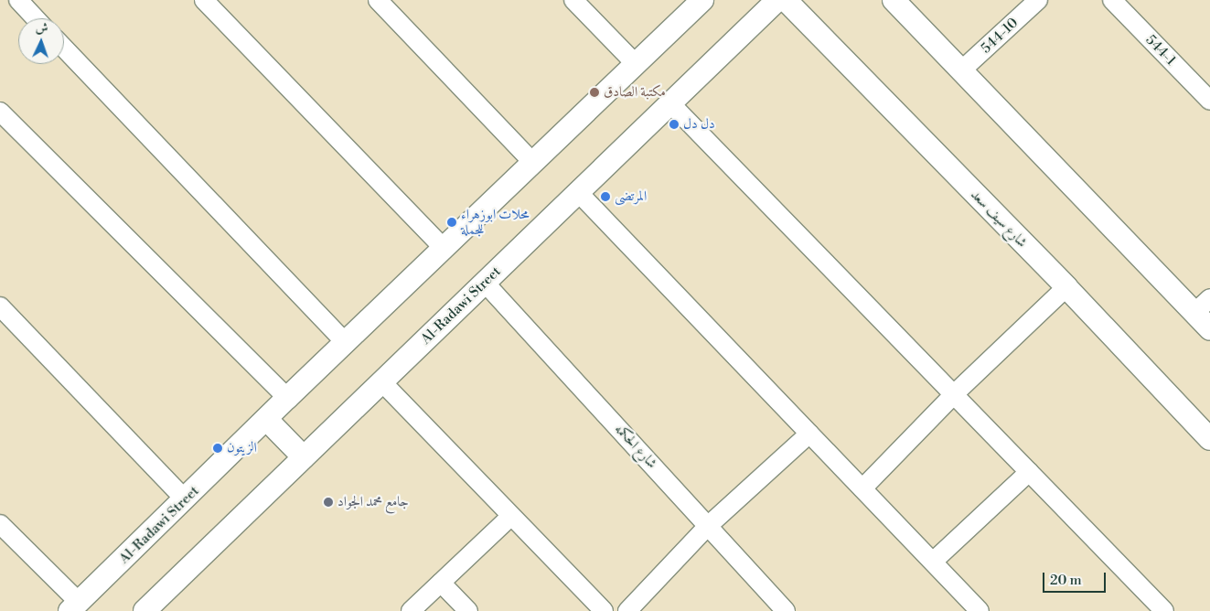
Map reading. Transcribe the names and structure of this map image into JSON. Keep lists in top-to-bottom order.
{
  "streets": {
    "street": [
      "544-10",
      "544-1",
      "شارع سيف سعد",
      "Al-Radawi Street",
      "شارع الحكمه"
    ]
  },
  "crossings": [
    ["Al-Radawi Street", "شارع الحكمه"]
  ],
  "places": [
    "مكتبة الصادق",
    "دل دل",
    "المرتضى",
    "محلات ابوزهراء للجملة",
    "الزيتون",
    "جامع محمد الجواد"
  ],
  "scale_bar": "20 m",
  "north": "top"
}
